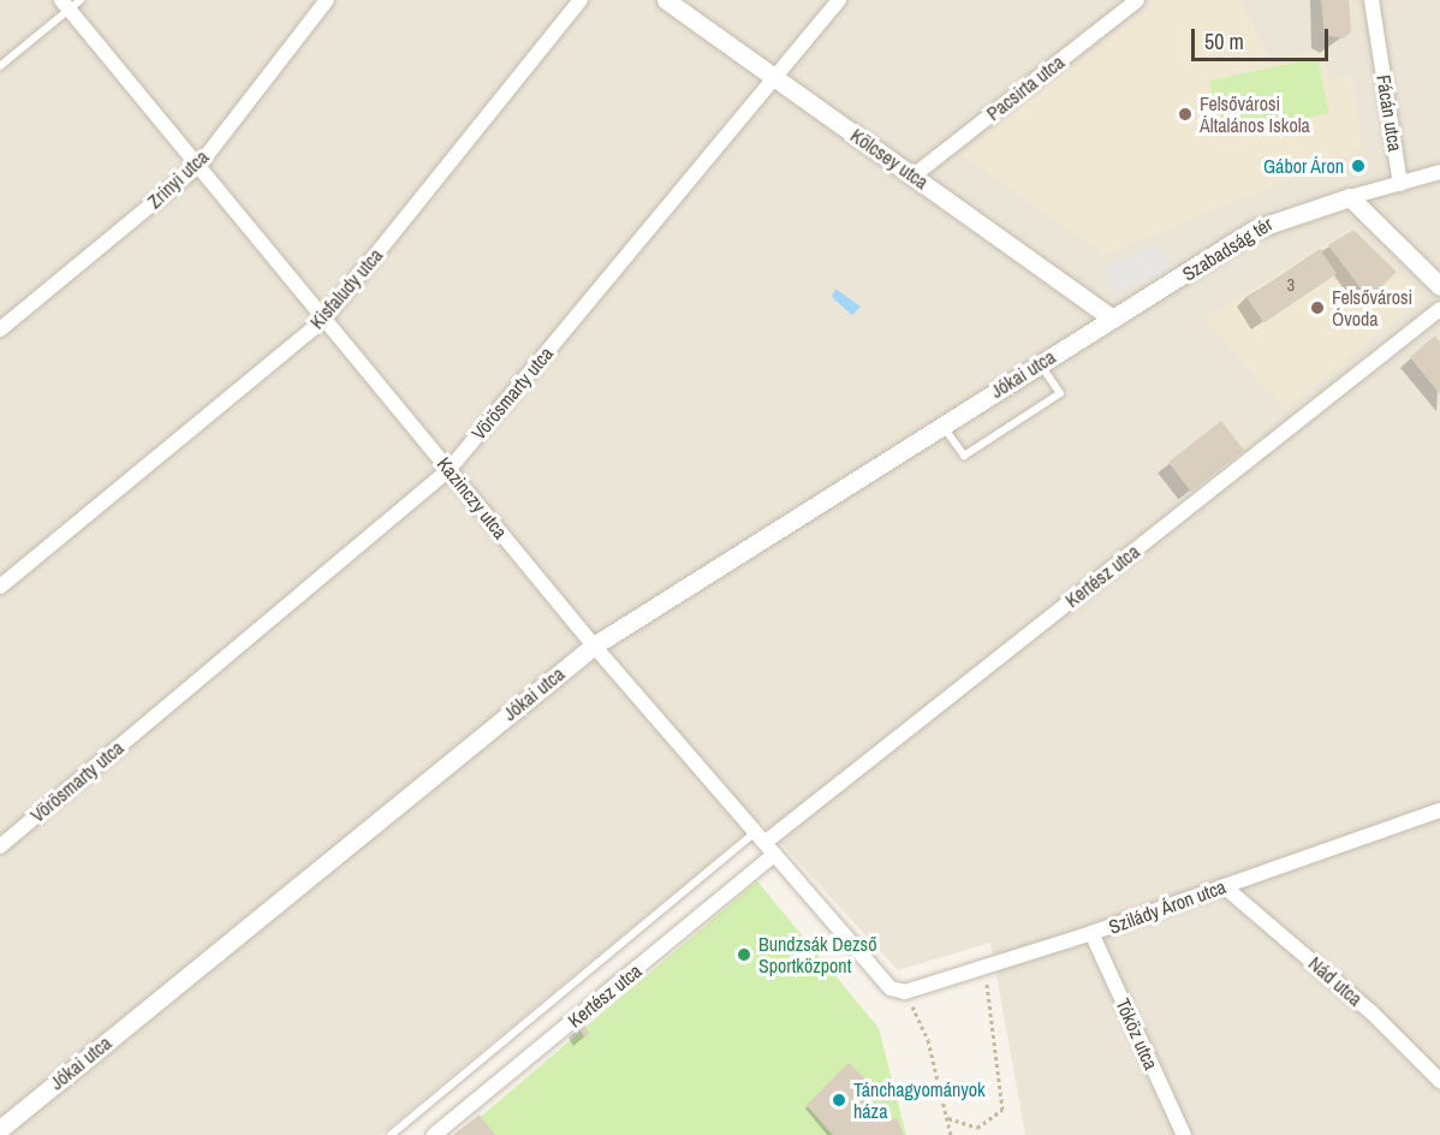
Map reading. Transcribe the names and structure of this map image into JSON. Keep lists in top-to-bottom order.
{
  "streets": {
    "street": [
      "Pacsirta utca",
      "Fácán utca",
      "Kölcsey utca",
      "Zrínyi utca",
      "Szabadság tér",
      "Kisfaludy utca",
      "Jókai utca",
      "Vörösmarty utca",
      "Kazinczy utca",
      "Kertész utca",
      "Szilády Áron utca",
      "Nád utca",
      "Tóköz utca"
    ]
  },
  "crossings": [
    ["Pacsirta utca", "Kölcsey utca"],
    ["Kölcsey utca", "Szabadság tér"],
    ["Kölcsey utca", "Jókai utca"],
    ["Kölcsey utca", "Vörösmarty utca"],
    ["Zrínyi utca", "Kazinczy utca"],
    ["Szabadság tér", "Jókai utca"],
    ["Kisfaludy utca", "Kazinczy utca"],
    ["Jókai utca", "Kazinczy utca"],
    ["Vörösmarty utca", "Kazinczy utca"],
    ["Kazinczy utca", "Kertész utca"],
    ["Kazinczy utca", "Szilády Áron utca"],
    ["Szilády Áron utca", "Nád utca"],
    ["Szilády Áron utca", "Tóköz utca"]
  ],
  "places": [
    "Felsővárosi Általános Iskola",
    "Gábor Áron",
    "Felsővárosi Óvoda",
    "Bundzsák Dezső Sportközpont",
    "Tánchagyományok háza"
  ],
  "house_numbers": ["3"],
  "scale_bar": "50 m"
}
